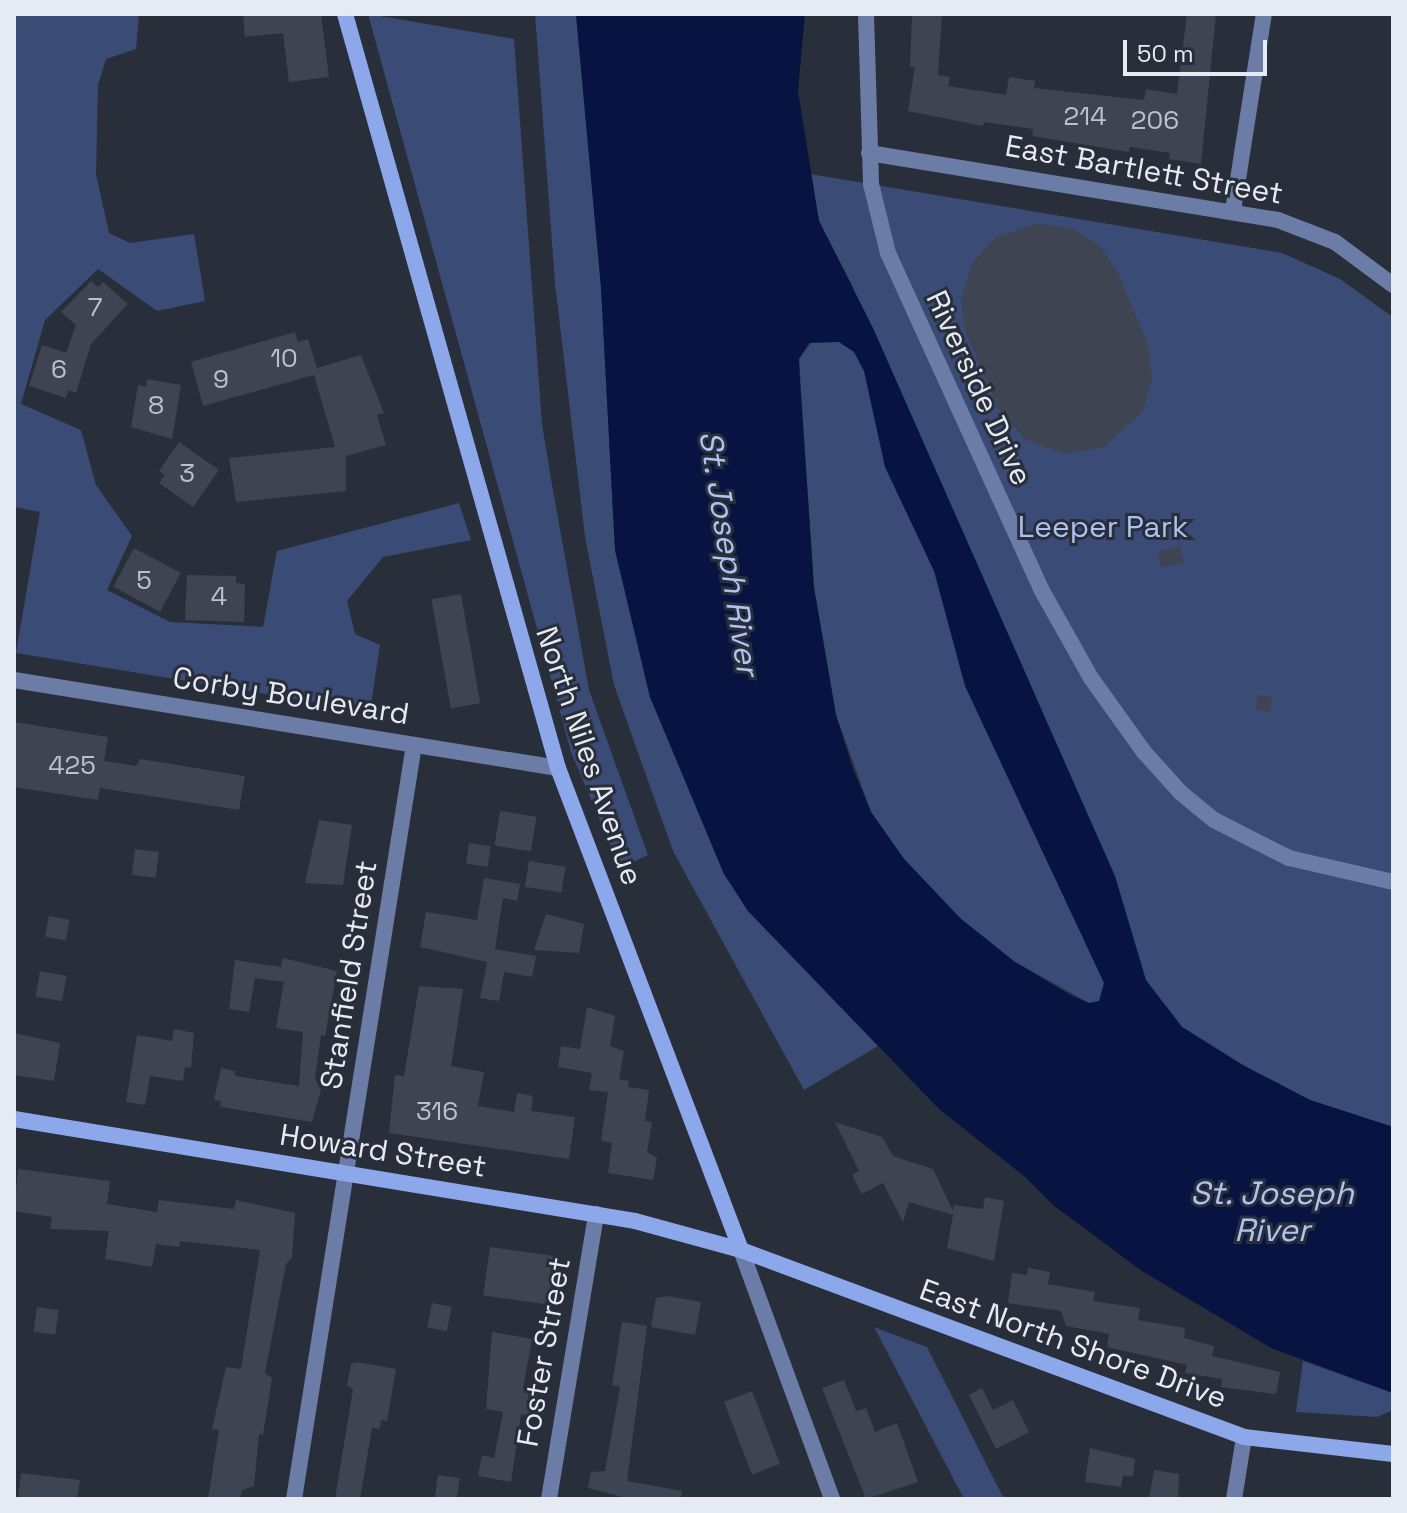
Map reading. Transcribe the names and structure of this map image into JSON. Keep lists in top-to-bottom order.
{
  "streets": {
    "street": [
      "East Bartlett Street",
      "Riverside Drive",
      "Corby Boulevard",
      "North Niles Avenue",
      "Stanfield Street",
      "Howard Street",
      "East North Shore Drive",
      "Foster Street"
    ]
  },
  "crossings": [
    ["East Bartlett Street", "Riverside Drive"],
    ["Corby Boulevard", "North Niles Avenue"],
    ["Corby Boulevard", "Stanfield Street"],
    ["North Niles Avenue", "Howard Street"],
    ["North Niles Avenue", "East North Shore Drive"],
    ["Stanfield Street", "Howard Street"],
    ["Howard Street", "East North Shore Drive"],
    ["Howard Street", "Foster Street"]
  ],
  "water": ["St. Joseph River"],
  "parks": ["Leeper Park"],
  "house_numbers": [
    "214",
    "206",
    "7",
    "10",
    "6",
    "9",
    "8",
    "3",
    "5",
    "4",
    "425",
    "316"
  ],
  "scale_bar": "50 m"
}
